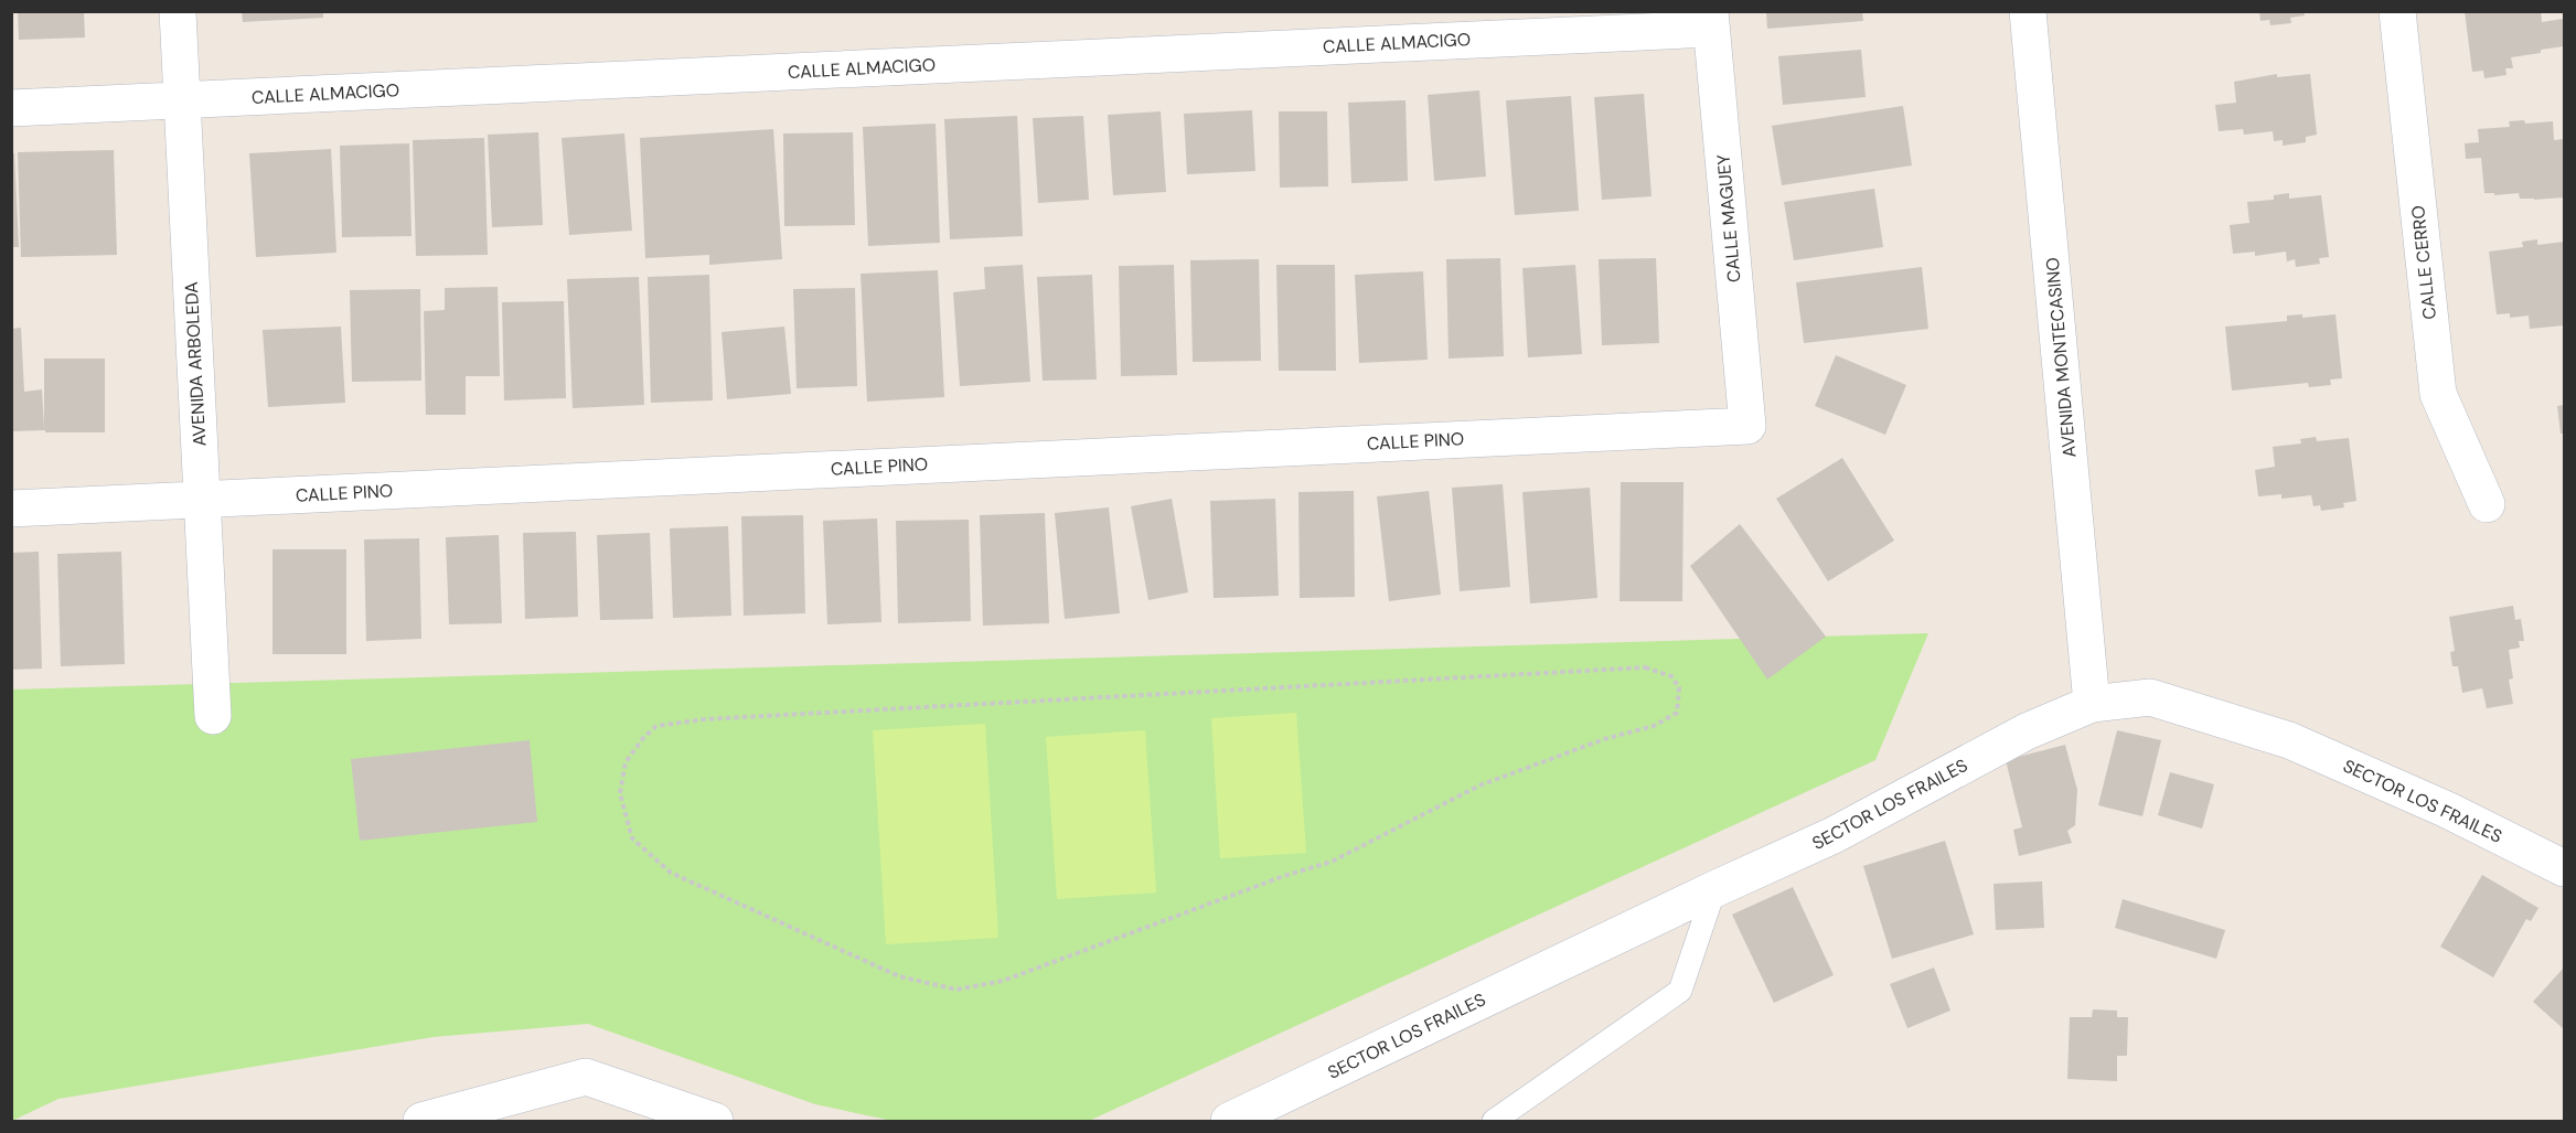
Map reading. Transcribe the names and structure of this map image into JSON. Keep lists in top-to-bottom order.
{
  "streets": {
    "street": [
      "CALLE ALMACIGO",
      "CALLE MAGUEY",
      "CALLE CERRO",
      "AVENIDA MONTECASINO",
      "AVENIDA ARBOLEDA",
      "CALLE PINO",
      "SECTOR LOS FRAILES"
    ]
  },
  "crossings": [
    ["CALLE ALMACIGO", "CALLE MAGUEY"],
    ["CALLE ALMACIGO", "AVENIDA ARBOLEDA"],
    ["CALLE MAGUEY", "CALLE PINO"],
    ["AVENIDA MONTECASINO", "SECTOR LOS FRAILES"],
    ["AVENIDA ARBOLEDA", "CALLE PINO"]
  ]
}
